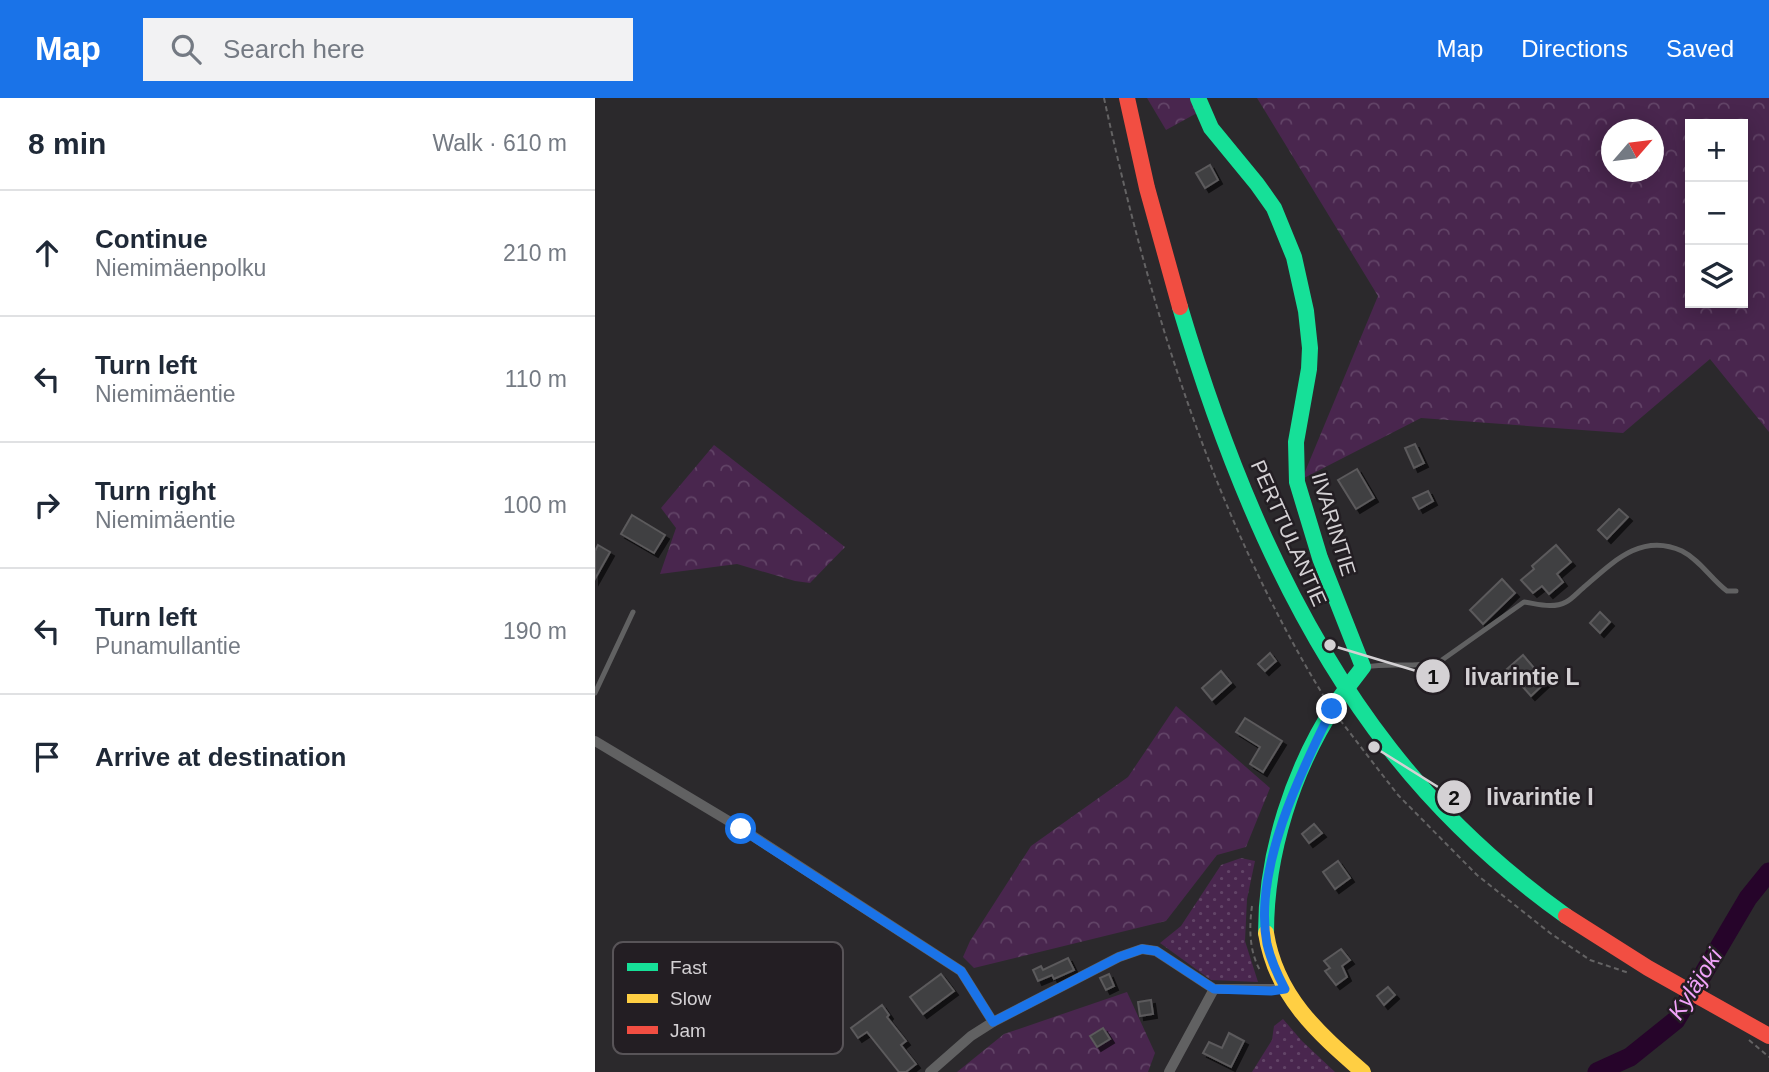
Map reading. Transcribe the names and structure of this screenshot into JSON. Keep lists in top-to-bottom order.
{
  "streets": {
    "street": ["IIVARINTIE", "PERTTULANTIE"]
  },
  "water": ["Kyläjoki"],
  "places": ["Iivarintie L", "Iivarintie I"],
  "legend": ["Fast", "Slow", "Jam"],
  "north": "top right",
  "page": {
    "header": "Map",
    "search": "Search here",
    "nav": ["Map", "Directions", "Saved"],
    "heading": ["8 min", "Walk · 610 m"],
    "map_buttons": ["+", "−"],
    "list": [
      ["Continue", "Niemimäenpolku", "210 m"],
      ["Turn left", "Niemimäentie", "110 m"],
      ["Turn right", "Niemimäentie", "100 m"],
      ["Turn left", "Punamullantie", "190 m"],
      "Arrive at destination"
    ]
  }
}
